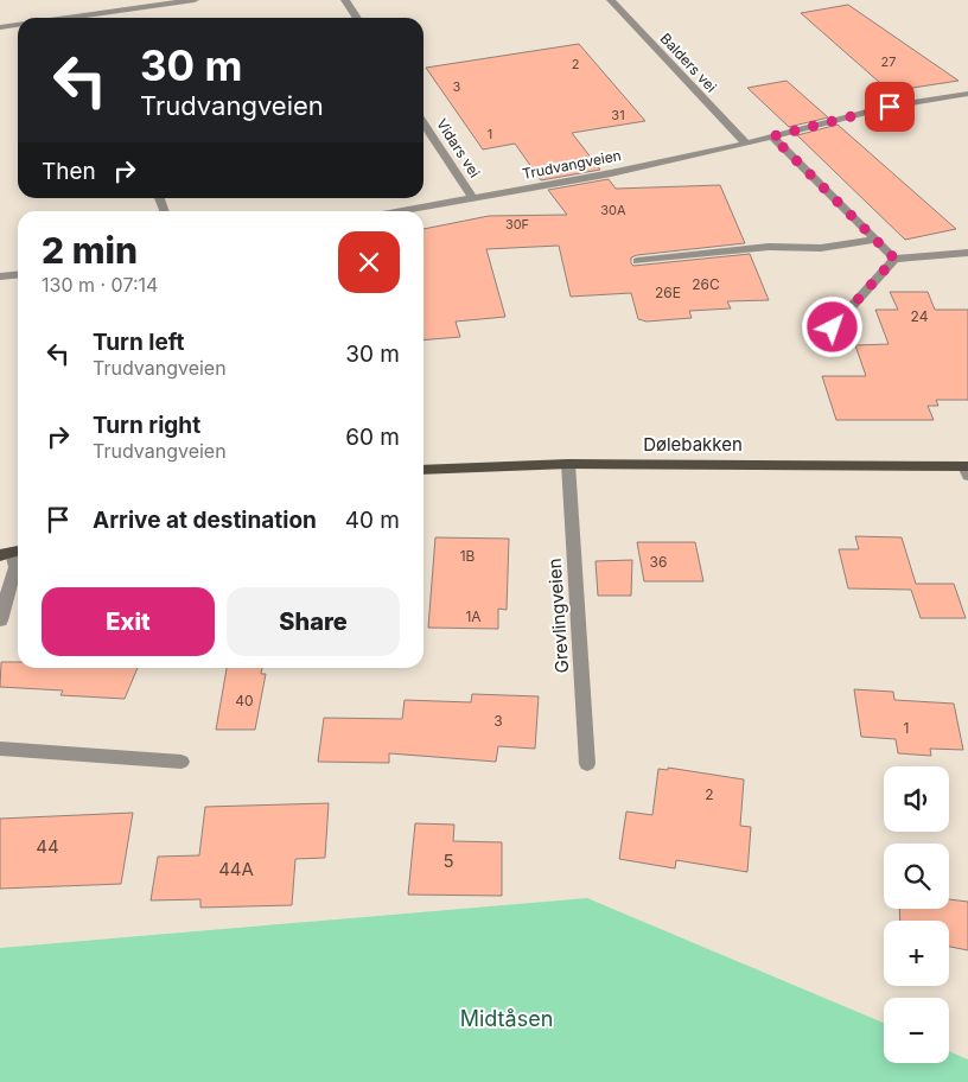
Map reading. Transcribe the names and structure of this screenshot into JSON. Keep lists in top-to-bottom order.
{
  "streets": {
    "main road": ["Dølebakken"],
    "street": [
      "Balders vei",
      "Vidars vei",
      "Trudvangveien",
      "Grevlingveien"
    ]
  },
  "crossings": [
    ["Balders vei", "Trudvangveien"],
    ["Vidars vei", "Trudvangveien"],
    ["Dølebakken", "Grevlingveien"]
  ],
  "parks": ["Midtåsen"],
  "house_numbers": [
    "27",
    "2",
    "3",
    "31",
    "1",
    "30A",
    "30F",
    "26C",
    "26E",
    "24",
    "1B",
    "36",
    "1A",
    "40",
    "3",
    "1",
    "2",
    "44",
    "5",
    "44A"
  ],
  "page": {
    "turn": ["30 m", "Trudvangveien"],
    "then": "Then",
    "heading": ["2 min", "130 m · 07:14"],
    "list": [
      {
        "name": "Turn left",
        "note": "Trudvangveien",
        "value": "30 m"
      },
      {
        "name": "Turn right",
        "note": "Trudvangveien",
        "value": "60 m"
      },
      {
        "name": "Arrive at destination",
        "value": "40 m"
      }
    ],
    "buttons": ["Exit", "Share"],
    "map_buttons": ["+", "−"]
  }
}
